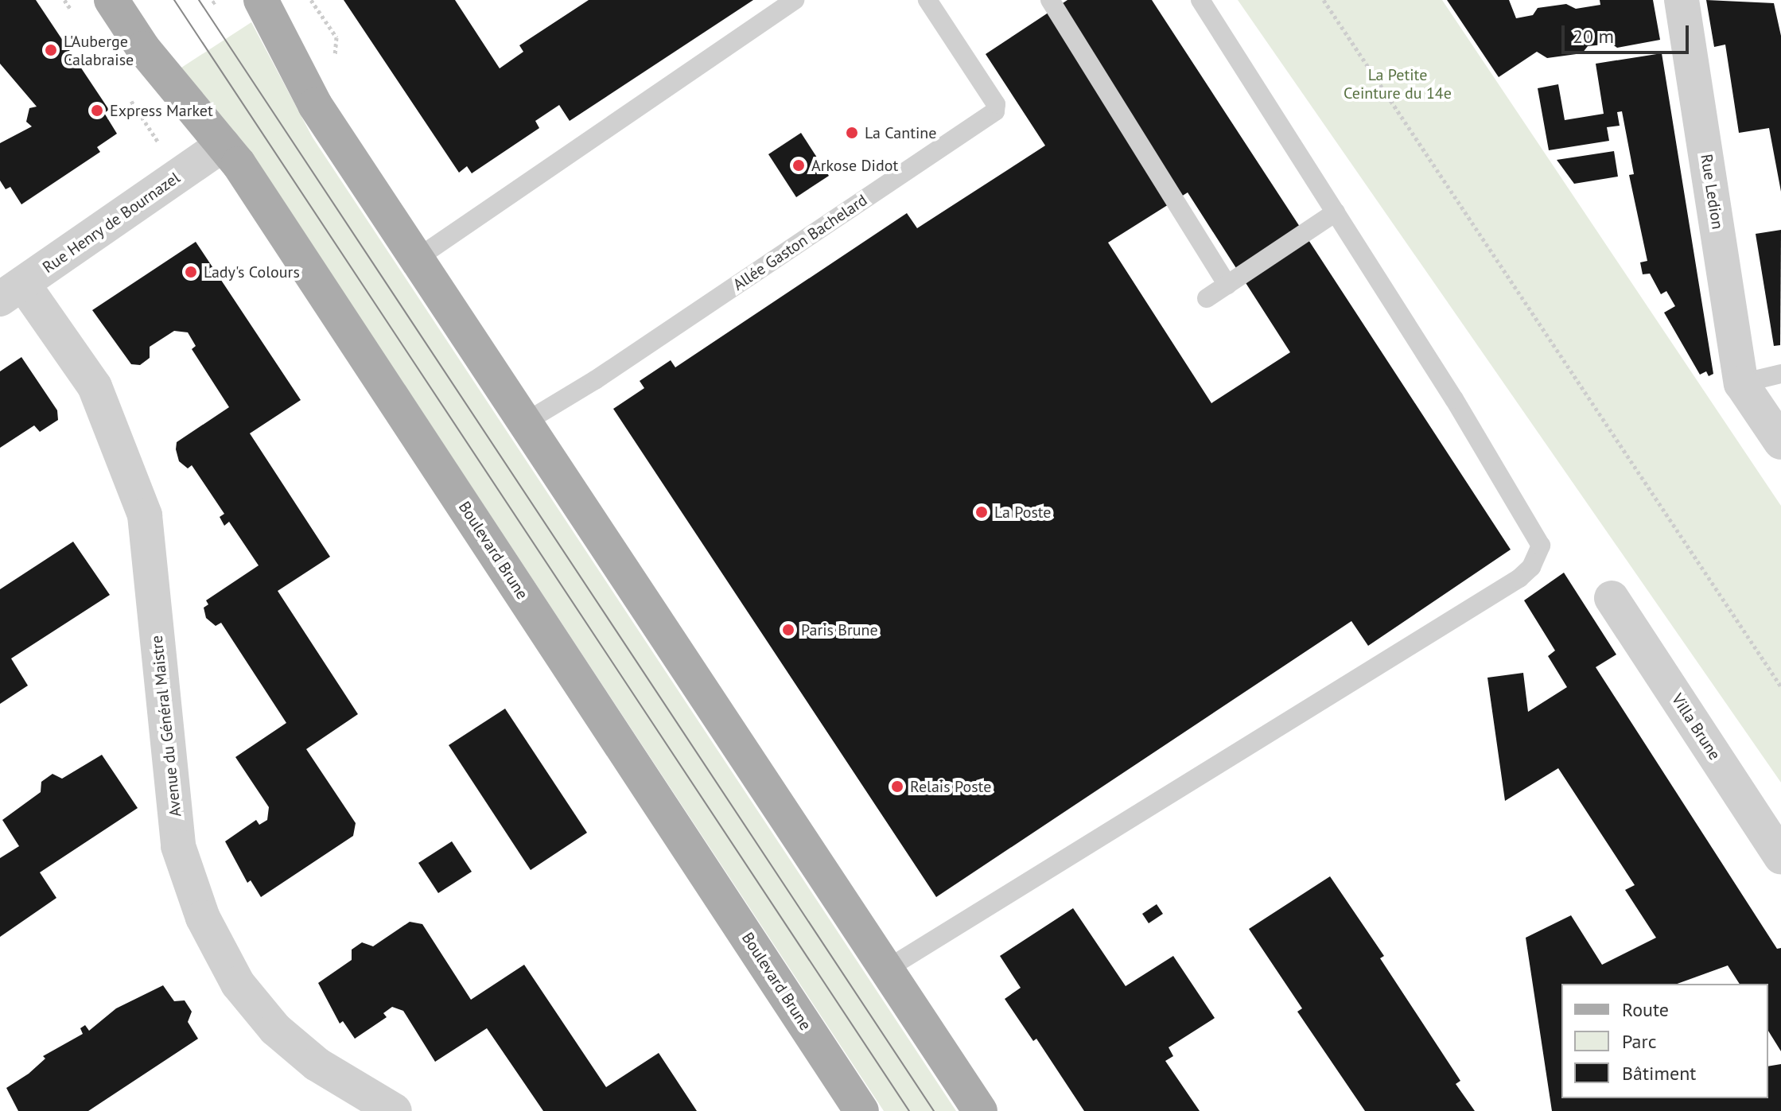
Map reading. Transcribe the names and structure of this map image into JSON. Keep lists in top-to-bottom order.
{
  "streets": {
    "main road": ["Boulevard Brune"],
    "street": [
      "Rue Ledion",
      "Rue Henry de Bournazel",
      "Avenue du Général Maistre",
      "Villa Brune"
    ],
    "lane": ["Allée Gaston Bachelard"]
  },
  "crossings": [
    ["Rue Henry de Bournazel", "Boulevard Brune"],
    ["Rue Henry de Bournazel", "Avenue du Général Maistre"]
  ],
  "parks": ["La Petite Ceinture du 14e"],
  "places": [
    "L'Auberge Calabraise",
    "Express Market",
    "La Cantine",
    "Arkose Didot",
    "Lady's Colours",
    "La Poste",
    "Paris Brune",
    "Relais Poste"
  ],
  "legend": ["Route", "Parc", "Bâtiment"],
  "scale_bar": "20 m"
}
